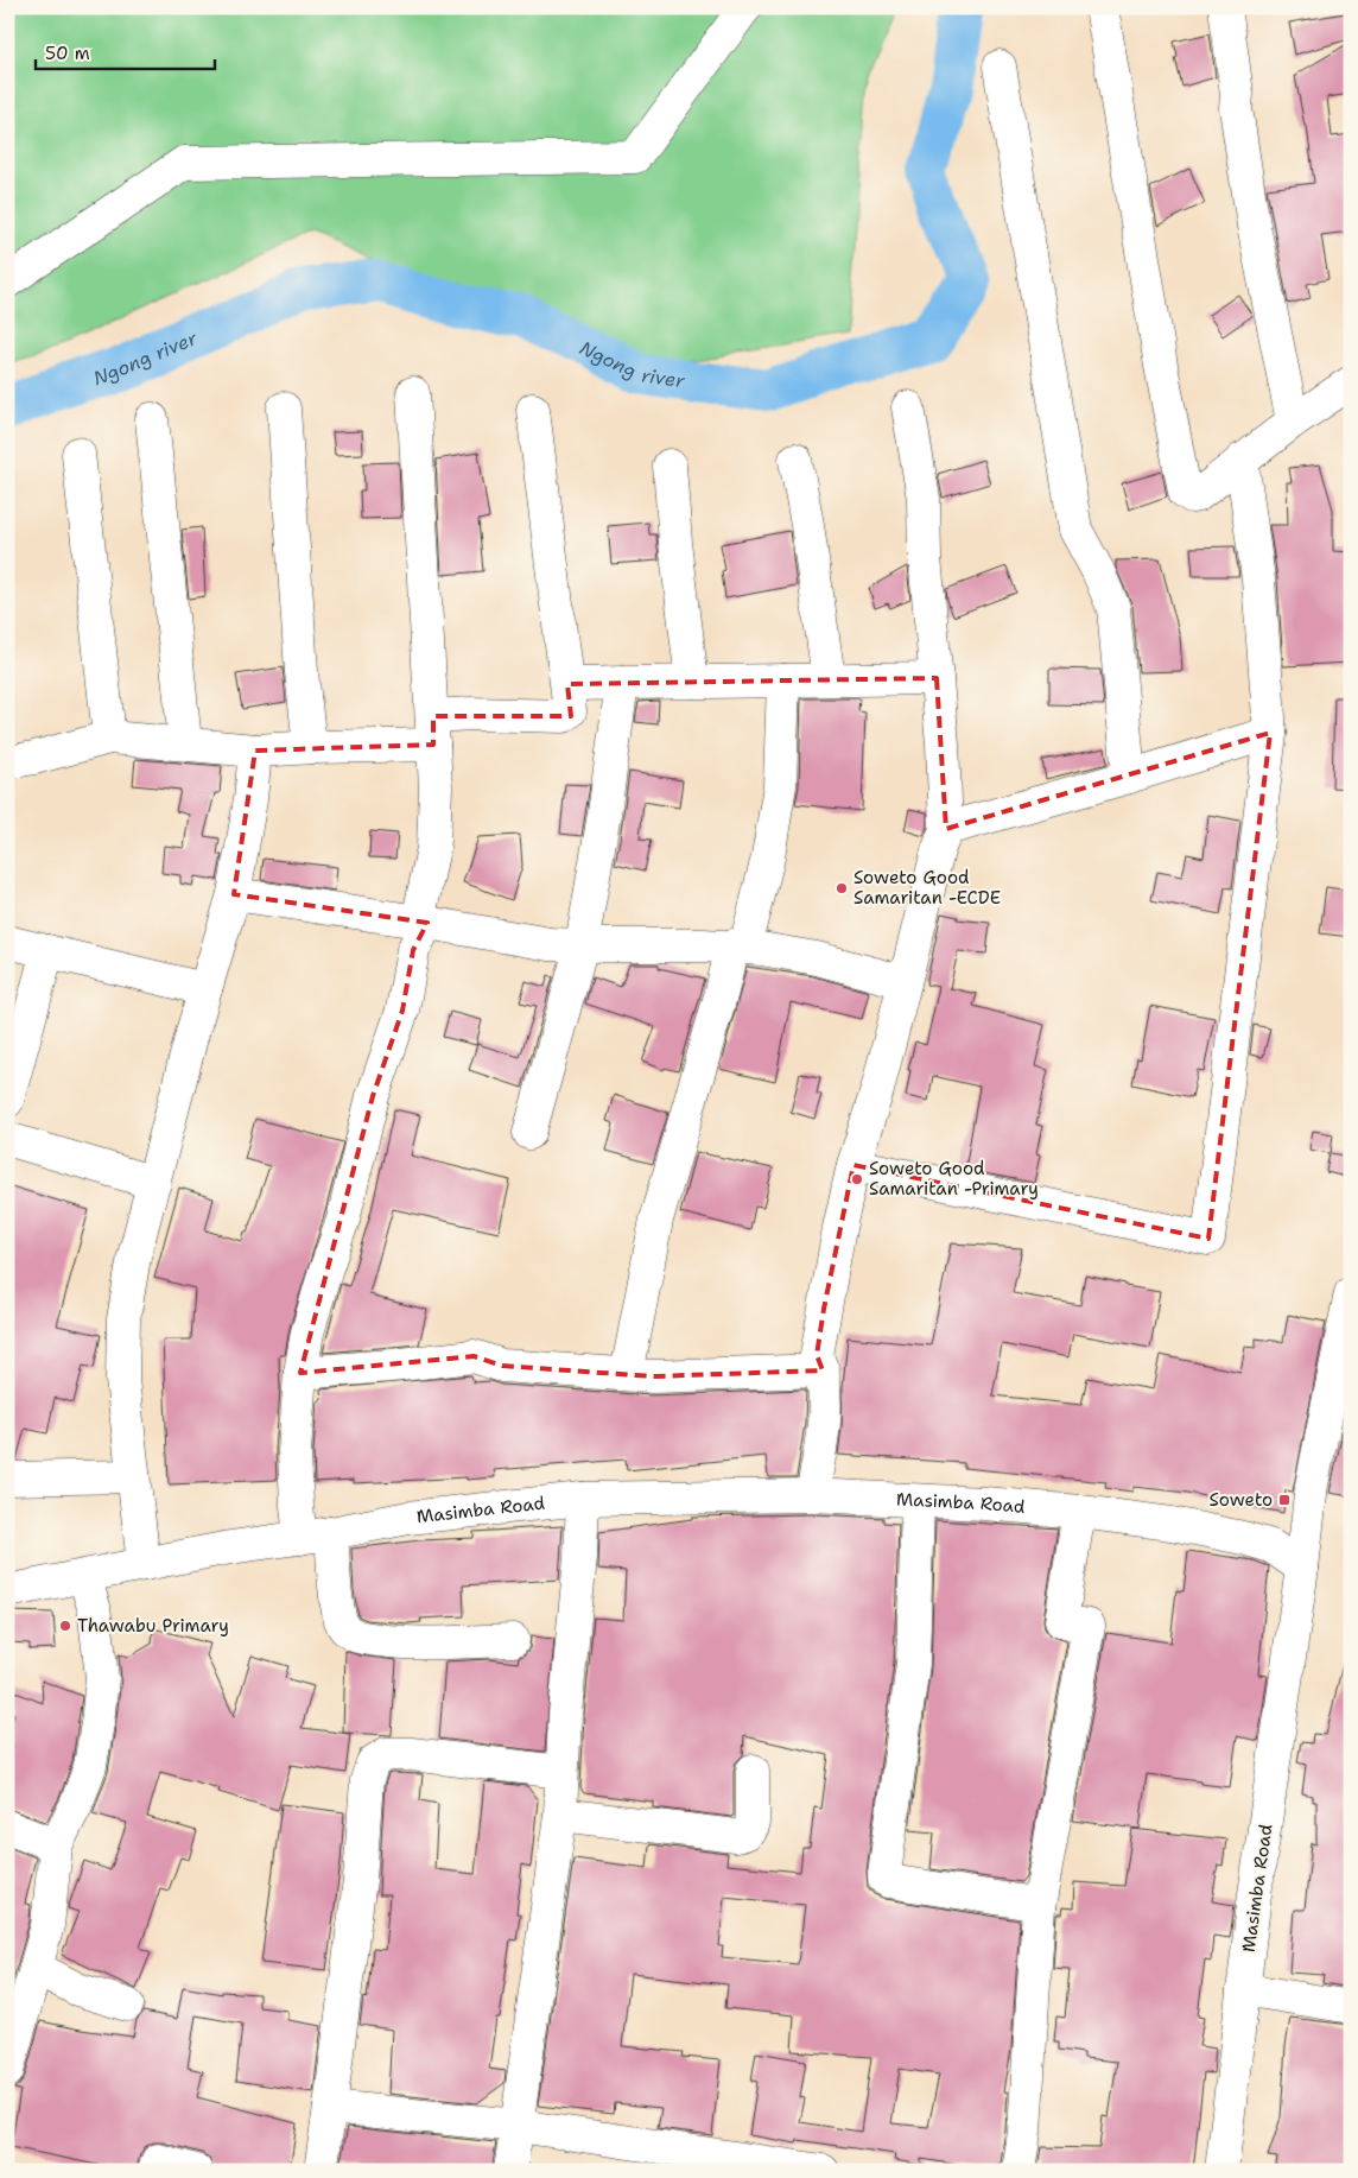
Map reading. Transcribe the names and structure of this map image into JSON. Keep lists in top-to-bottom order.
{
  "streets": {
    "street": ["Masimba Road"]
  },
  "water": ["Ngong river"],
  "places": {
    "other": ["Soweto Good Samaritan -ECDE", "Soweto Good Samaritan -Primary", "Thawabu Primary"],
    "transit": ["Soweto"]
  },
  "scale_bar": "50 m"
}
